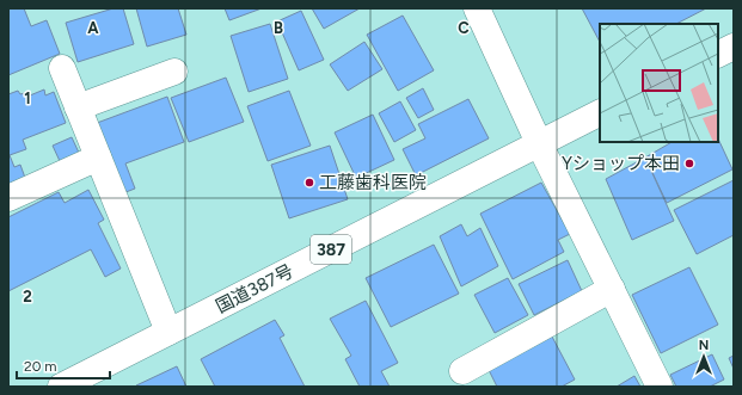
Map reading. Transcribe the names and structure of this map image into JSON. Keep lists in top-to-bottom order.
{
  "streets": {
    "main road": ["387", "国道387号"]
  },
  "places": ["Yショップ本田", "工藤歯科医院"],
  "scale_bar": "20 m",
  "north": "top",
  "grid": {
    "columns": ["A", "B", "C"],
    "rows": ["1", "2"]
  }
}
